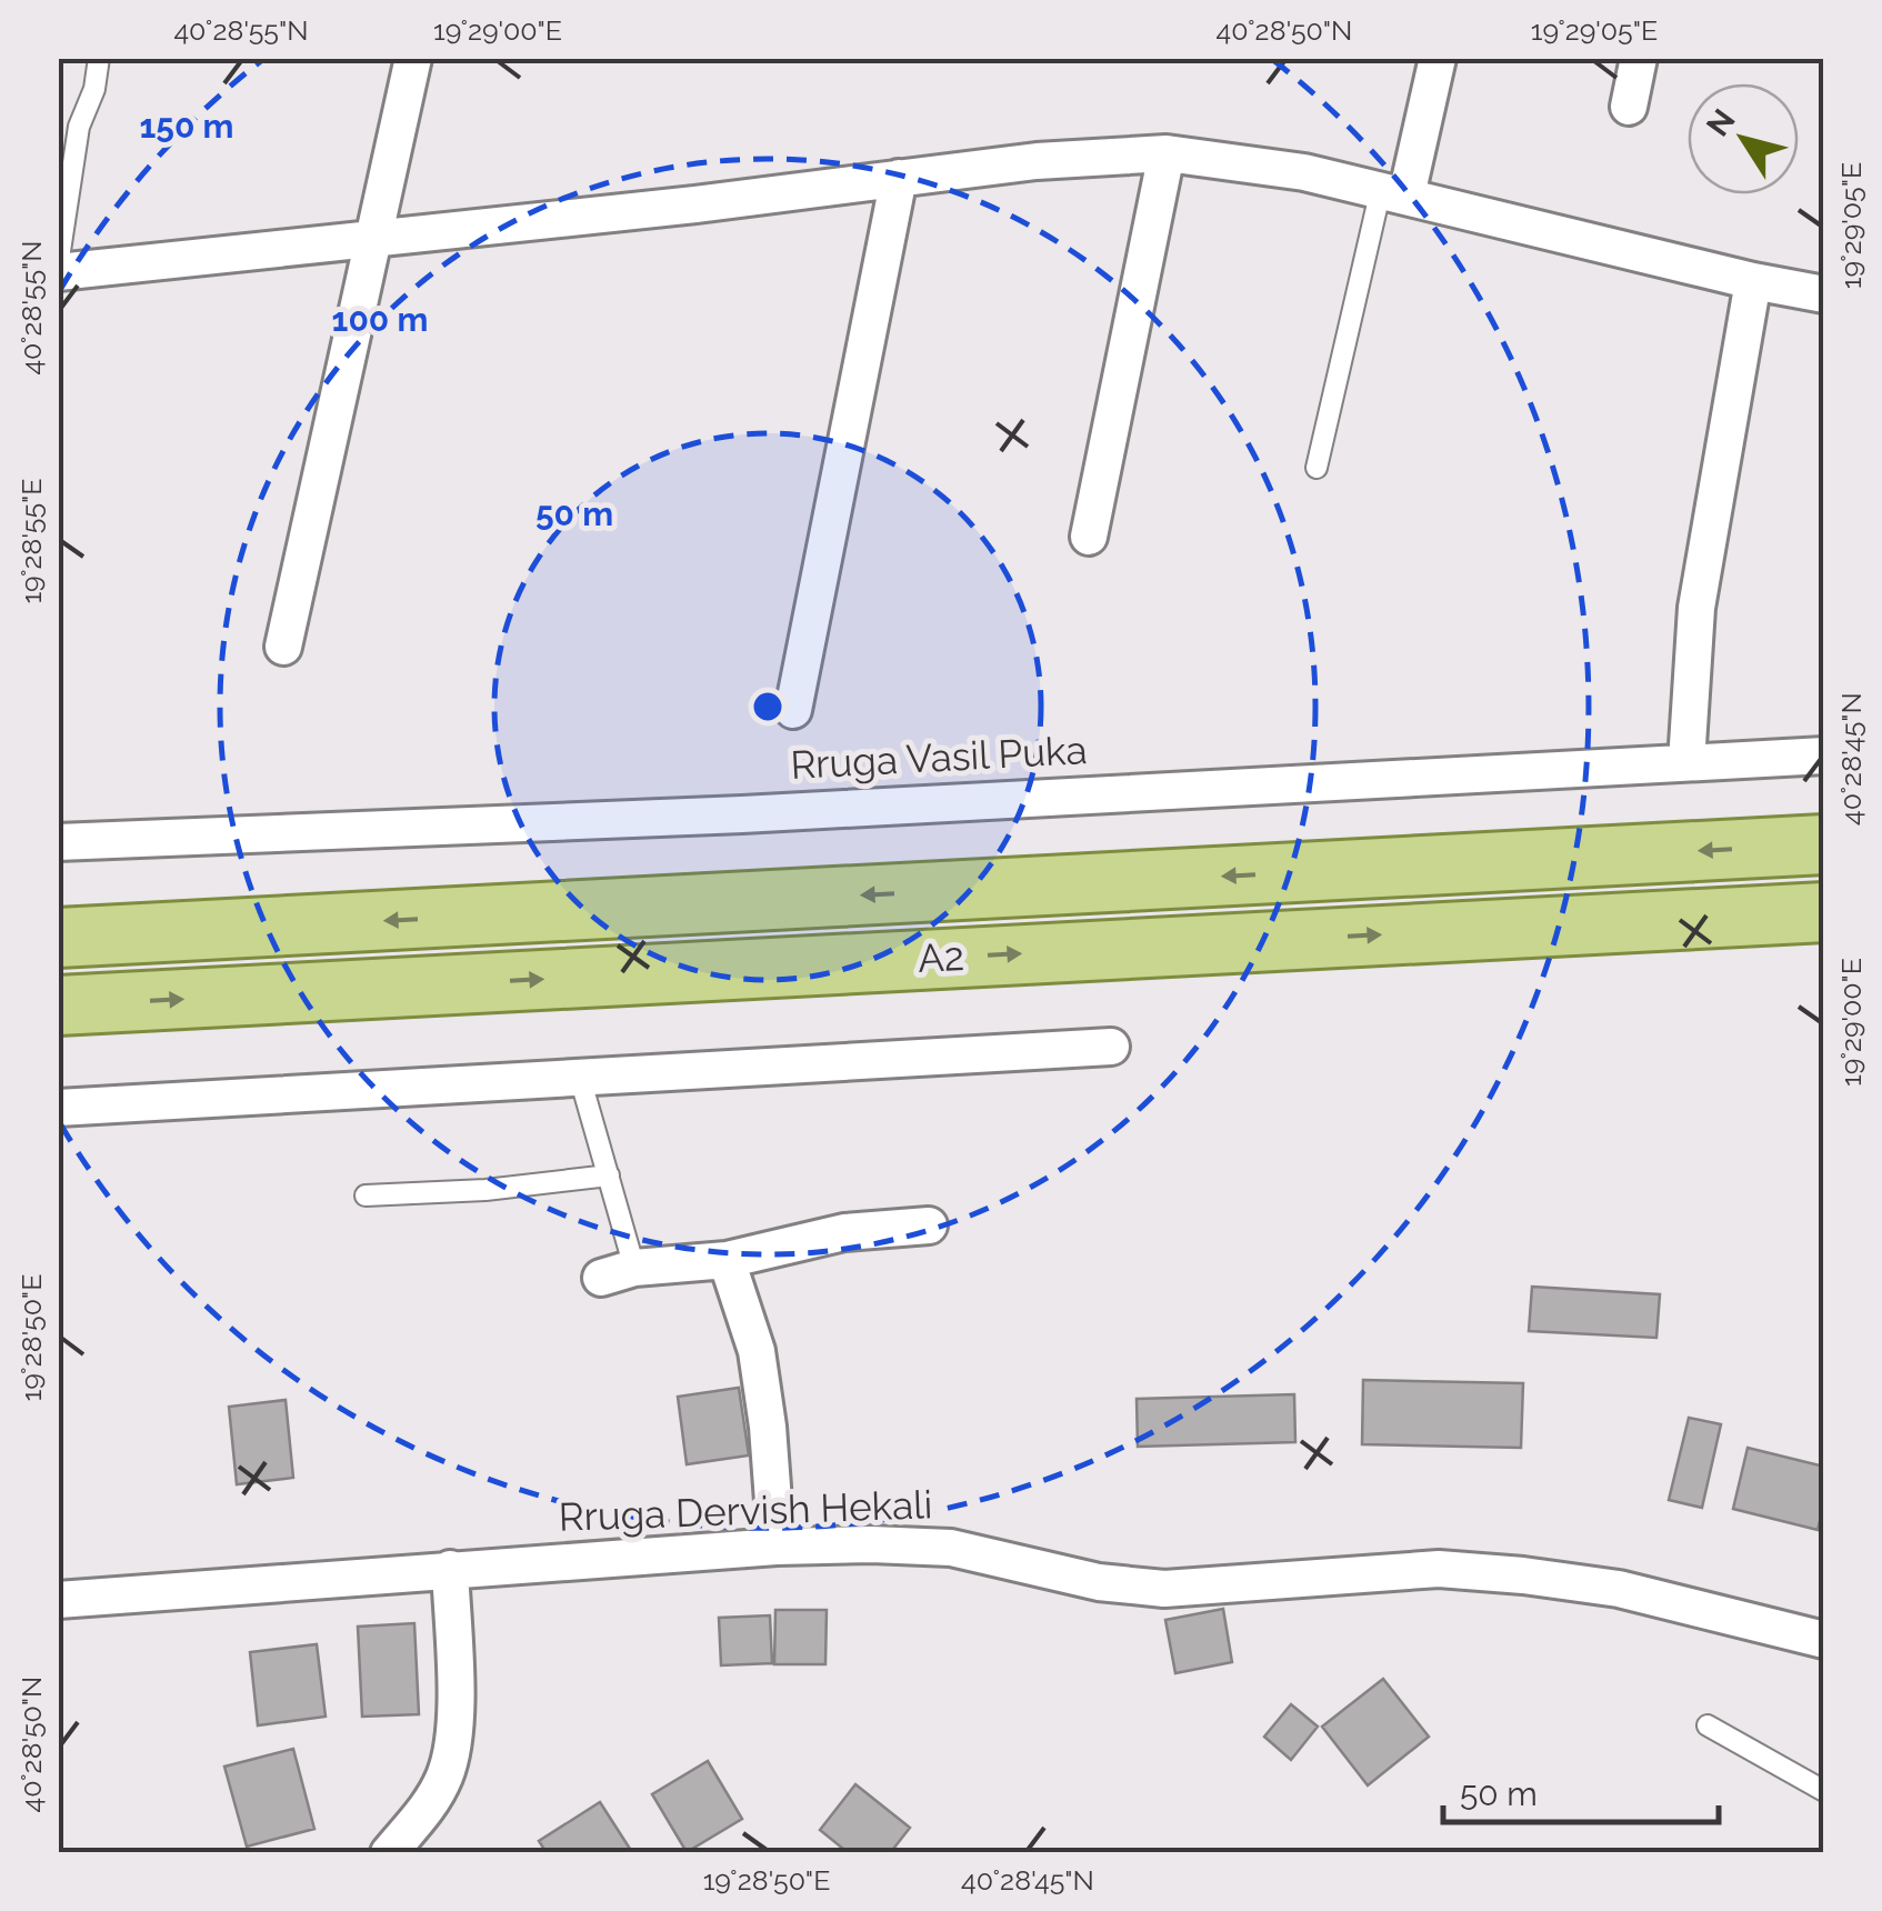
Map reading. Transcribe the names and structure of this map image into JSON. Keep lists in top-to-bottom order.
{
  "streets": {
    "main road": ["A2"],
    "street": ["Rruga Vasil Puka", "Rruga Dervish Hekali"]
  },
  "scale_bar": "50 m",
  "north": "top left",
  "coordinates": [
    "40°28'55\"N",
    "19°29'00\"E",
    "40°28'50\"N",
    "19°29'05\"E",
    "19°28'55\"E",
    "40°28'45\"N",
    "19°28'50\"E"
  ],
  "rings": ["150 m", "100 m", "50 m"]
}
